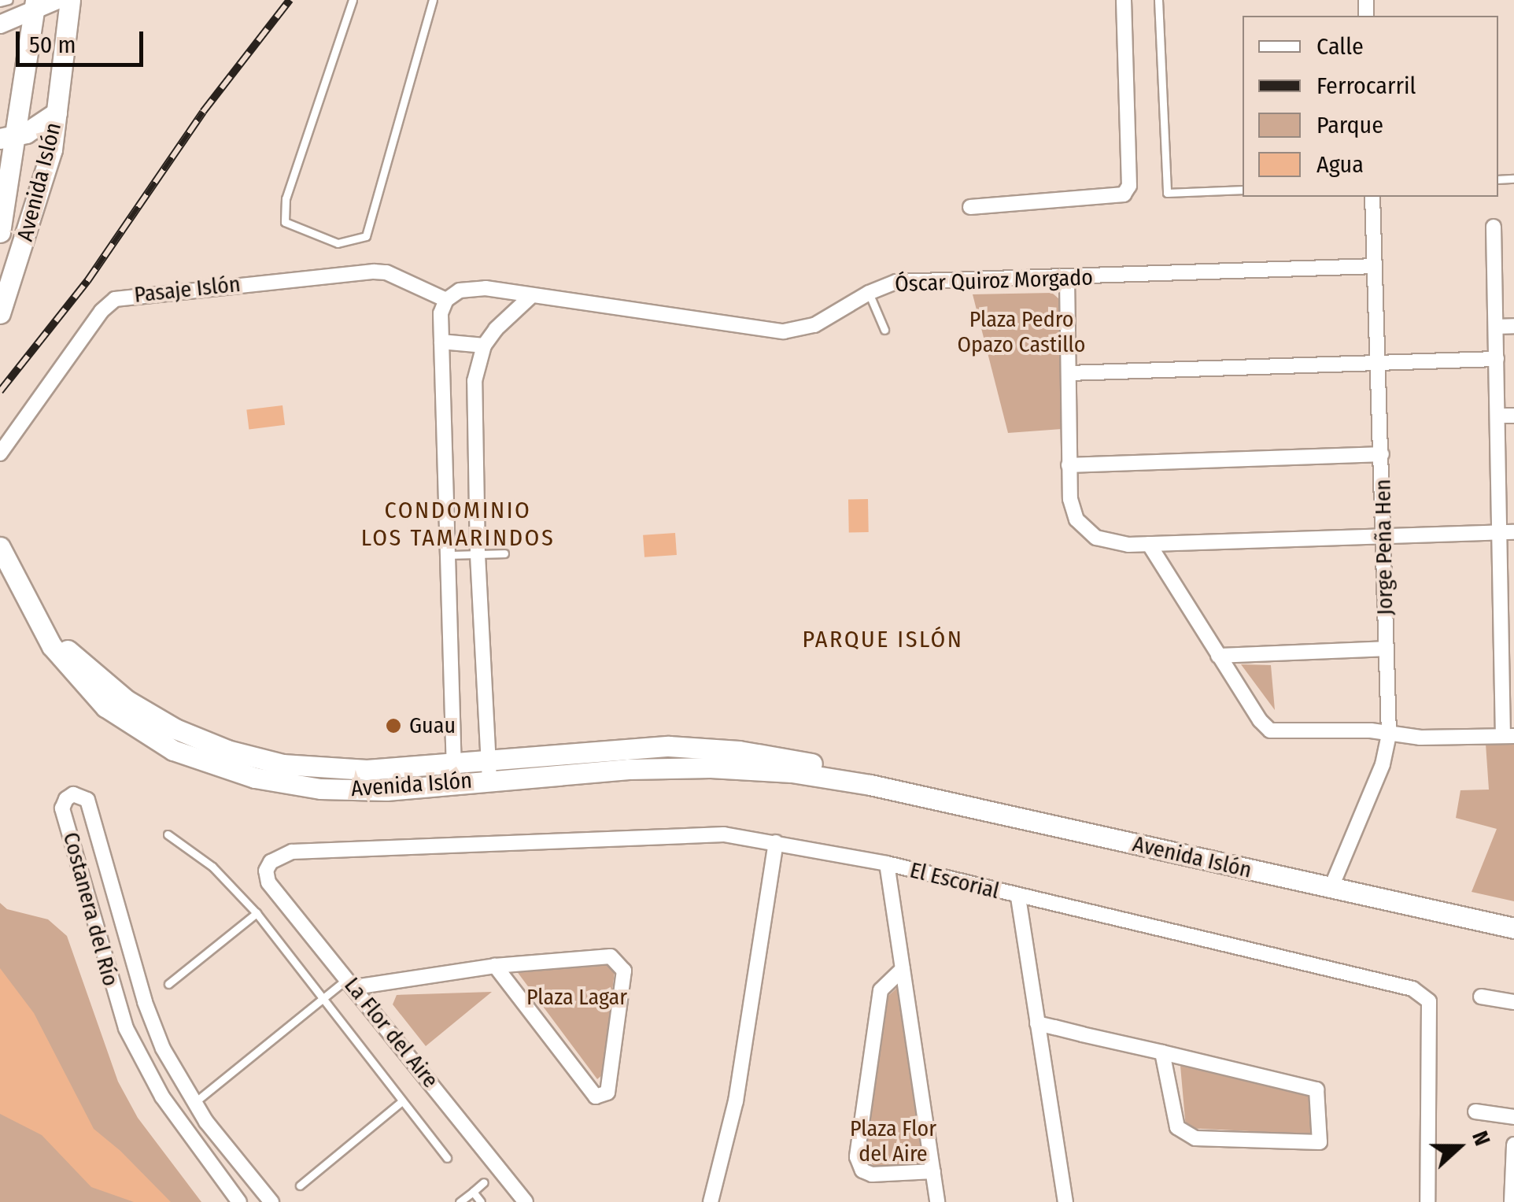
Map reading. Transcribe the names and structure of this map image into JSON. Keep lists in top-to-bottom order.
{
  "streets": {
    "main road": ["Avenida Islón"],
    "street": [
      "Óscar Quiroz Morgado",
      "Pasaje Islón",
      "Jorge Peña Hen",
      "El Escorial",
      "Costanera del Río",
      "La Flor del Aire"
    ]
  },
  "crossings": [
    ["Avenida Islón", "Jorge Peña Hen"],
    ["Óscar Quiroz Morgado", "Pasaje Islón"],
    ["Óscar Quiroz Morgado", "Jorge Peña Hen"],
    ["El Escorial", "La Flor del Aire"]
  ],
  "districts": ["CONDOMINIO LOS TAMARINDOS", "PARQUE ISLÓN"],
  "parks": ["Plaza Pedro Opazo Castillo", "Plaza Lagar", "Plaza Flor del Aire"],
  "places": ["Guau"],
  "legend": [
    "Calle",
    "Ferrocarril",
    "Parque",
    "Agua"
  ],
  "scale_bar": "50 m",
  "north": "right"
}
